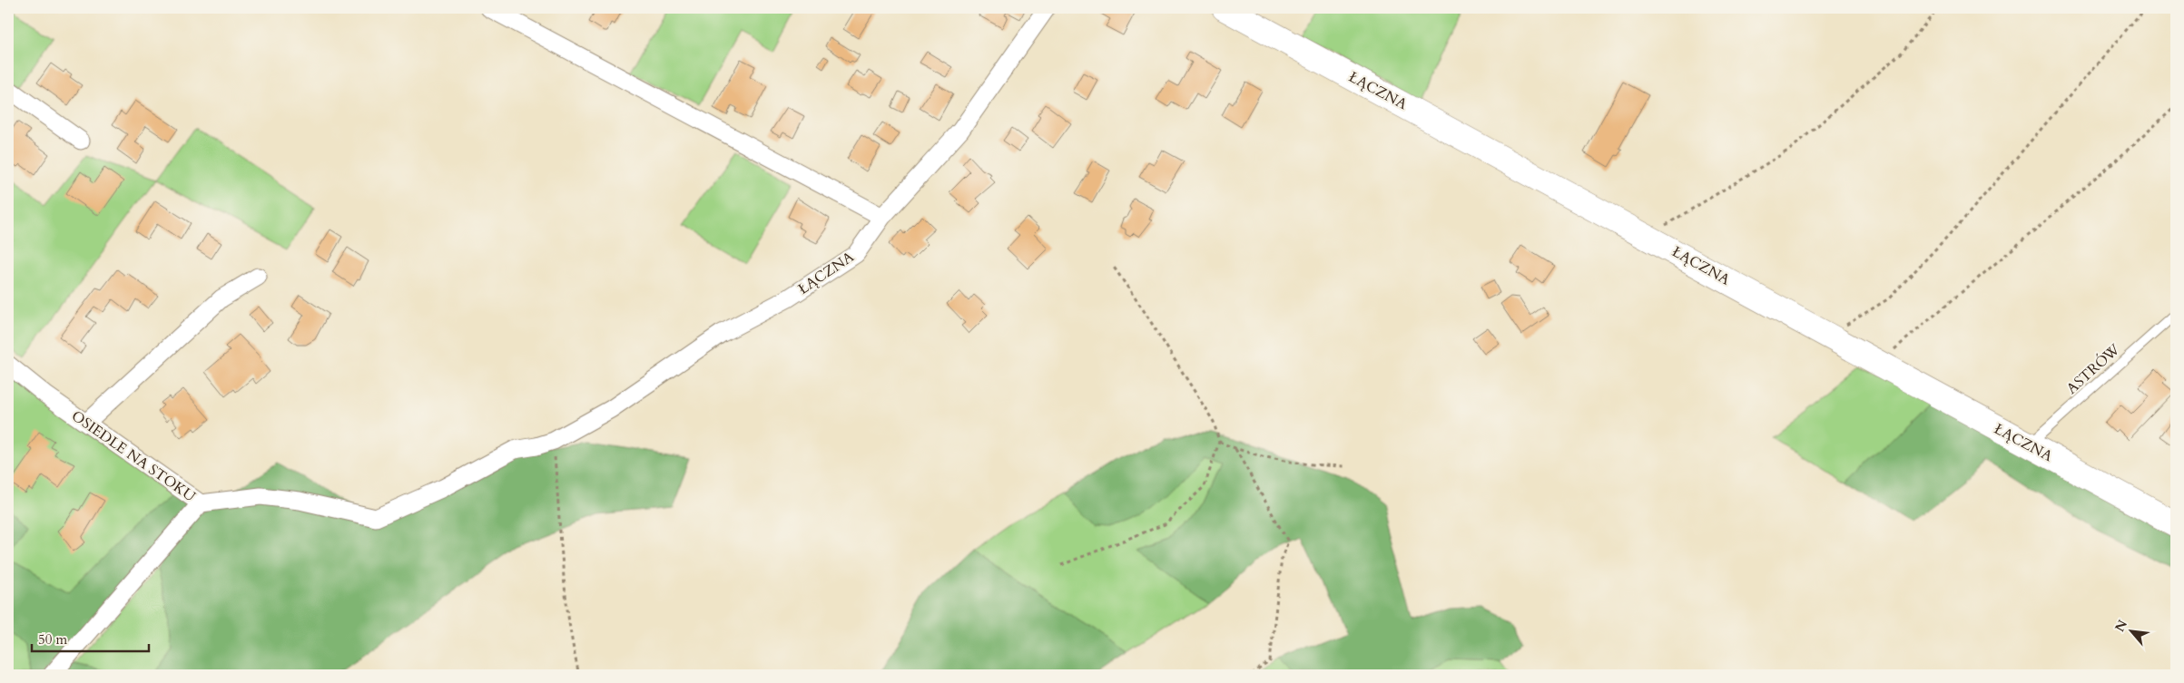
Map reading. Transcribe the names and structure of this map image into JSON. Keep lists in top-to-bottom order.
{
  "streets": {
    "street": ["ŁĄCZNA", "OSIEDLE NA STOKU"],
    "lane": ["ASTRÓW"]
  },
  "crossings": [
    ["ŁĄCZNA", "ASTRÓW"],
    ["ŁĄCZNA", "OSIEDLE NA STOKU"]
  ],
  "scale_bar": "50 m",
  "north": "top left"
}
